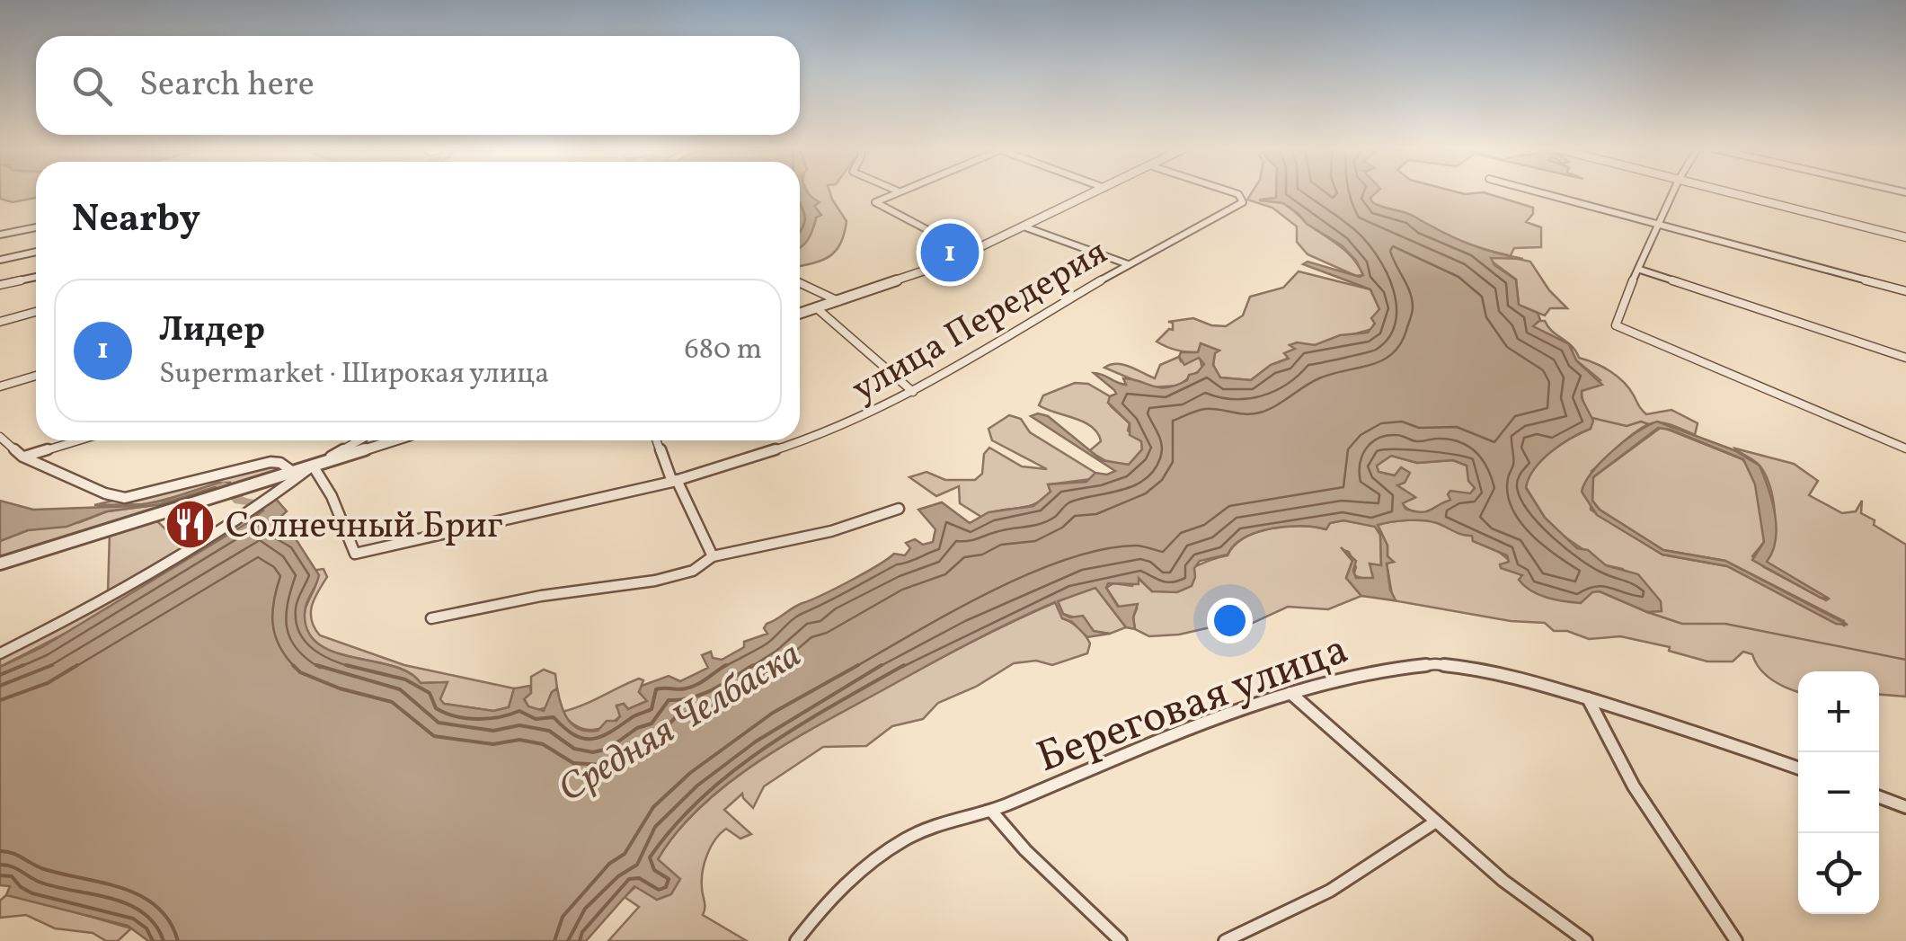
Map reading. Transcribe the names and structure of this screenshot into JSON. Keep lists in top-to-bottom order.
{
  "streets": {
    "street": ["улица Передерия", "Береговая улица"]
  },
  "water": ["Средняя Челбаска"],
  "places": {
    "restaurant": ["Солнечный Бриг"]
  },
  "page": {
    "search": "Search here",
    "heading": "Nearby",
    "pins": "1",
    "list": [
      {
        "mark": "1",
        "name": "Лидер",
        "note": "Supermarket · Широкая улица",
        "value": "680 m"
      }
    ],
    "map_buttons": ["+", "−"]
  }
}
